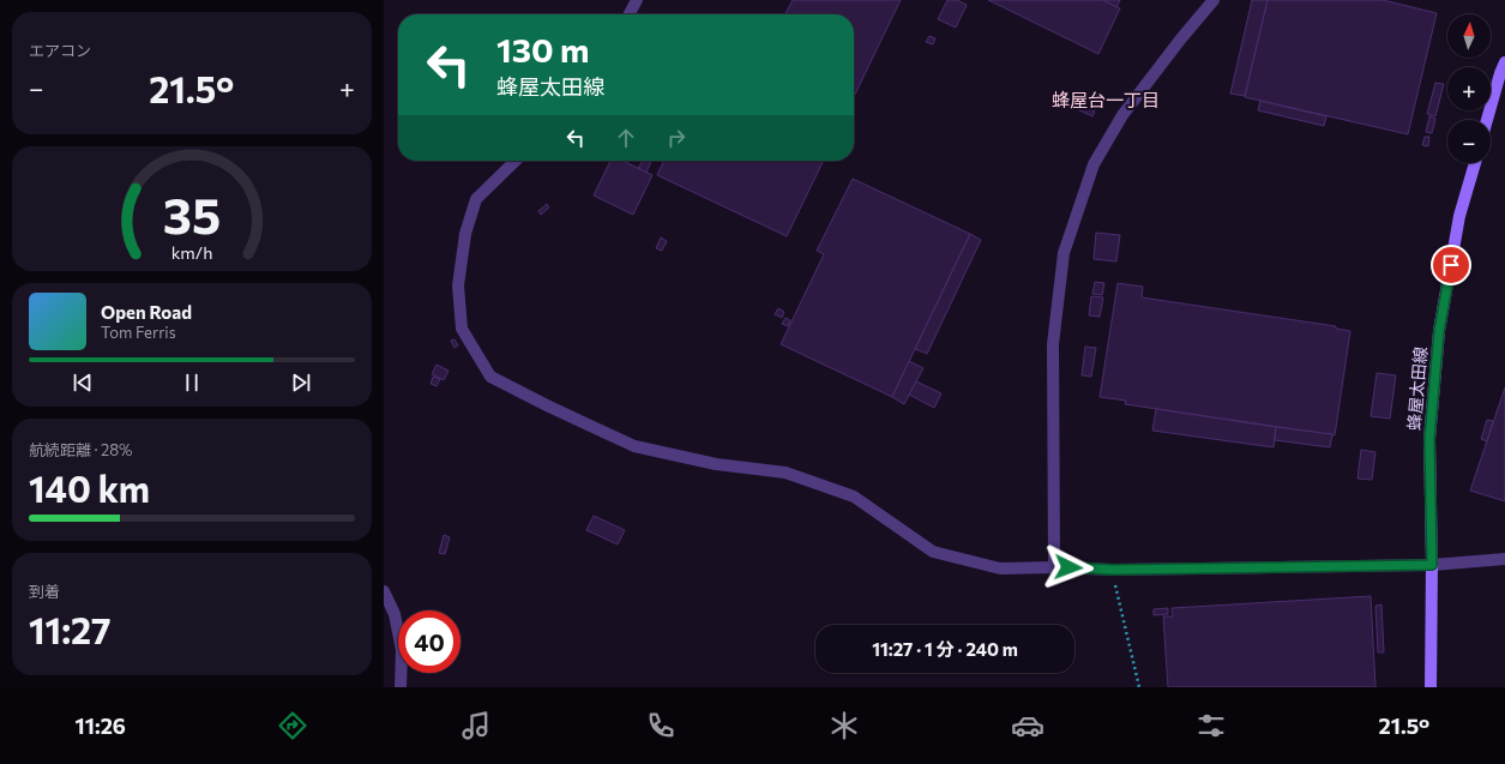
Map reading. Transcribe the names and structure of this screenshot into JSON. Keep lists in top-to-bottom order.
{
  "streets": {
    "main road": ["蜂屋太田線"]
  },
  "districts": ["蜂屋台一丁目"],
  "north": "top",
  "page": {
    "tile": [
      "エアコン",
      ["航続距離 · 28%", "140 km"],
      ["到着", "11:27"]
    ],
    "map_buttons": ["+", "−"],
    "turn": ["130 m", "蜂屋太田線"],
    "heat": ["−", "21.5°", "+"],
    "song": ["Open Road", "Tom Ferris"],
    "limit": "40",
    "trip": "11:27 · 1 分 · 240 m",
    "tabs": ["11:26", "21.5°"],
    "gauge": ["35", "km/h"]
  }
}
